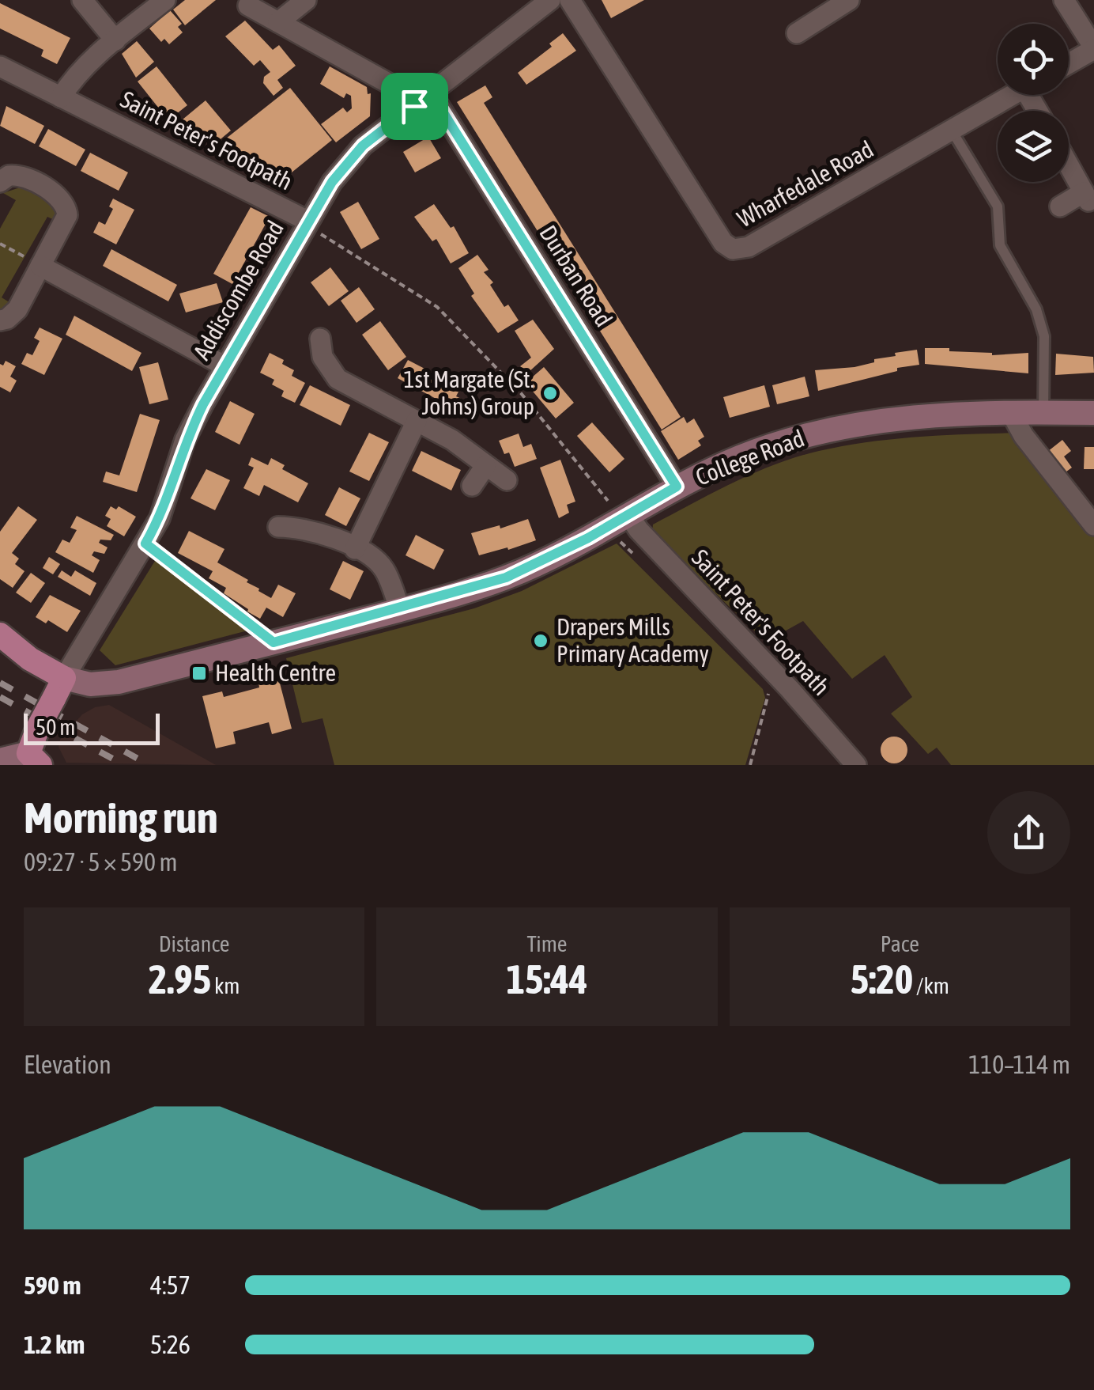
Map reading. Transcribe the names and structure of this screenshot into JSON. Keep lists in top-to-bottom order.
{
  "streets": {
    "main road": ["College Road"],
    "street": [
      "Saint Peter's Footpath",
      "Wharfedale Road",
      "Durban Road",
      "Addiscombe Road"
    ]
  },
  "crossings": [
    ["Saint Peter's Footpath", "Addiscombe Road"],
    ["Saint Peter's Footpath", "College Road"],
    ["Durban Road", "Addiscombe Road"],
    ["Durban Road", "College Road"],
    ["Addiscombe Road", "College Road"]
  ],
  "places": {
    "other": ["1st Margate (St. Johns) Group", "Drapers Mills Primary Academy"],
    "transit": ["Health Centre"]
  },
  "scale_bar": "50 m",
  "page": {
    "scale": "50 m",
    "heading": ["Morning run", "09:27 · 5 × 590 m"],
    "stats": [
      ["Distance", "2.95 km"],
      ["Time", "15:44"],
      ["Pace", "5:20 /km"]
    ],
    "chart": ["Elevation", "110–114 m"],
    "list": [
      {
        "name": "590 m",
        "note": "4:57"
      },
      {
        "name": "1.2 km",
        "note": "5:26"
      }
    ]
  }
}
